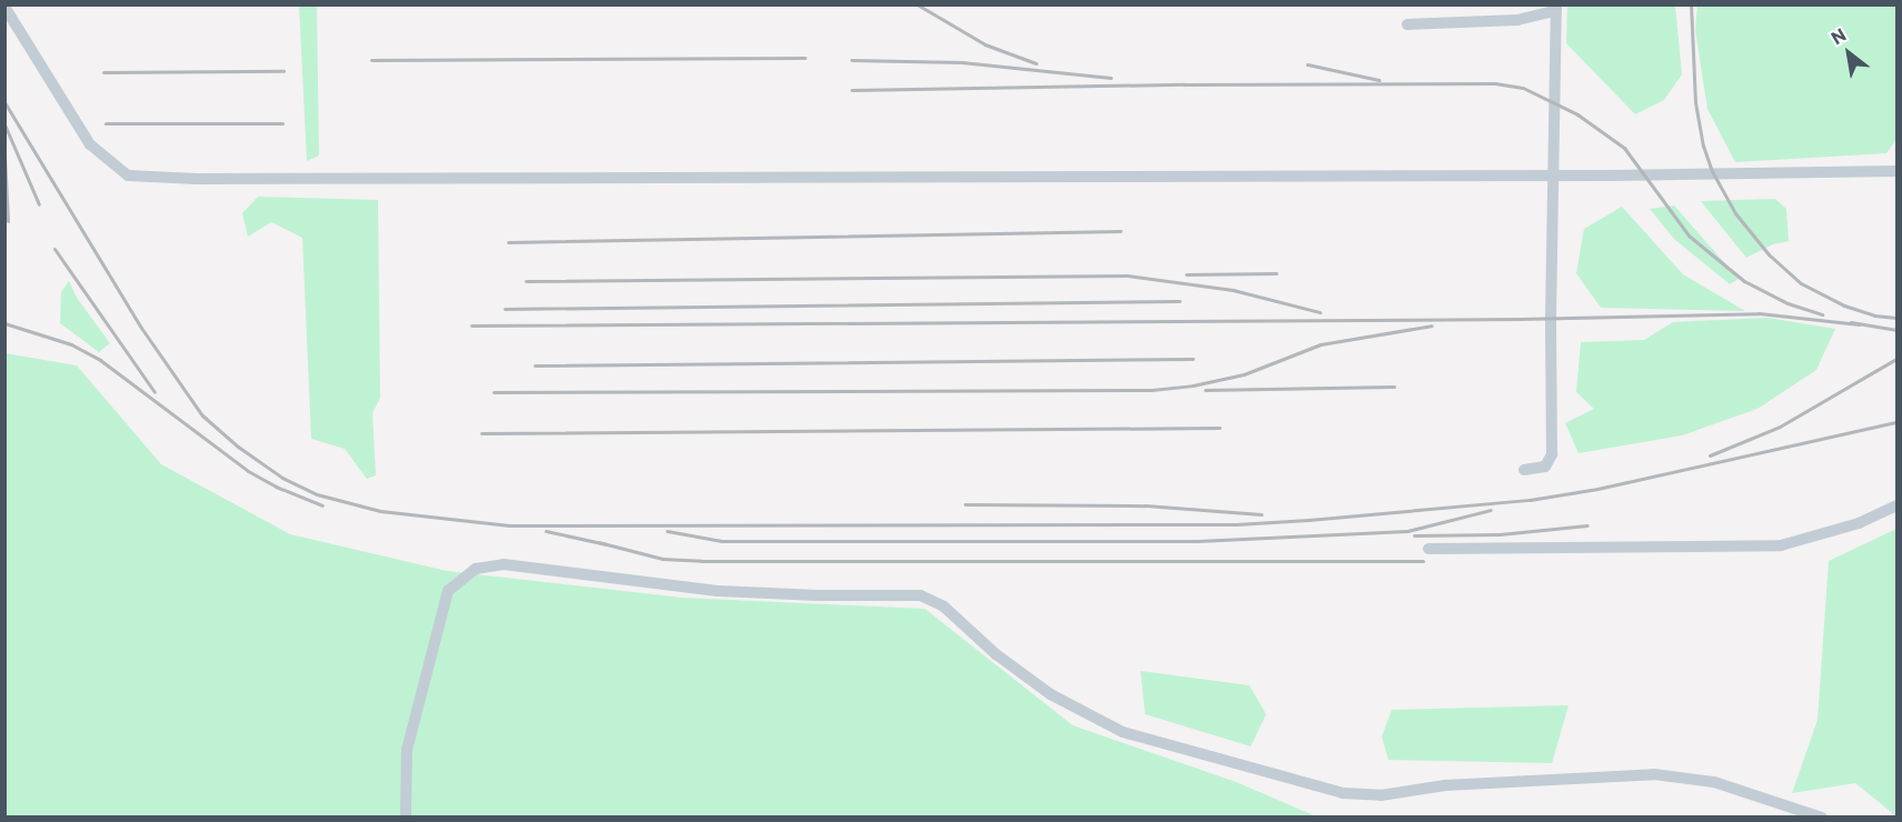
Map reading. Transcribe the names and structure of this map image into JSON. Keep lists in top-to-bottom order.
{
  "north": "top left"
}
